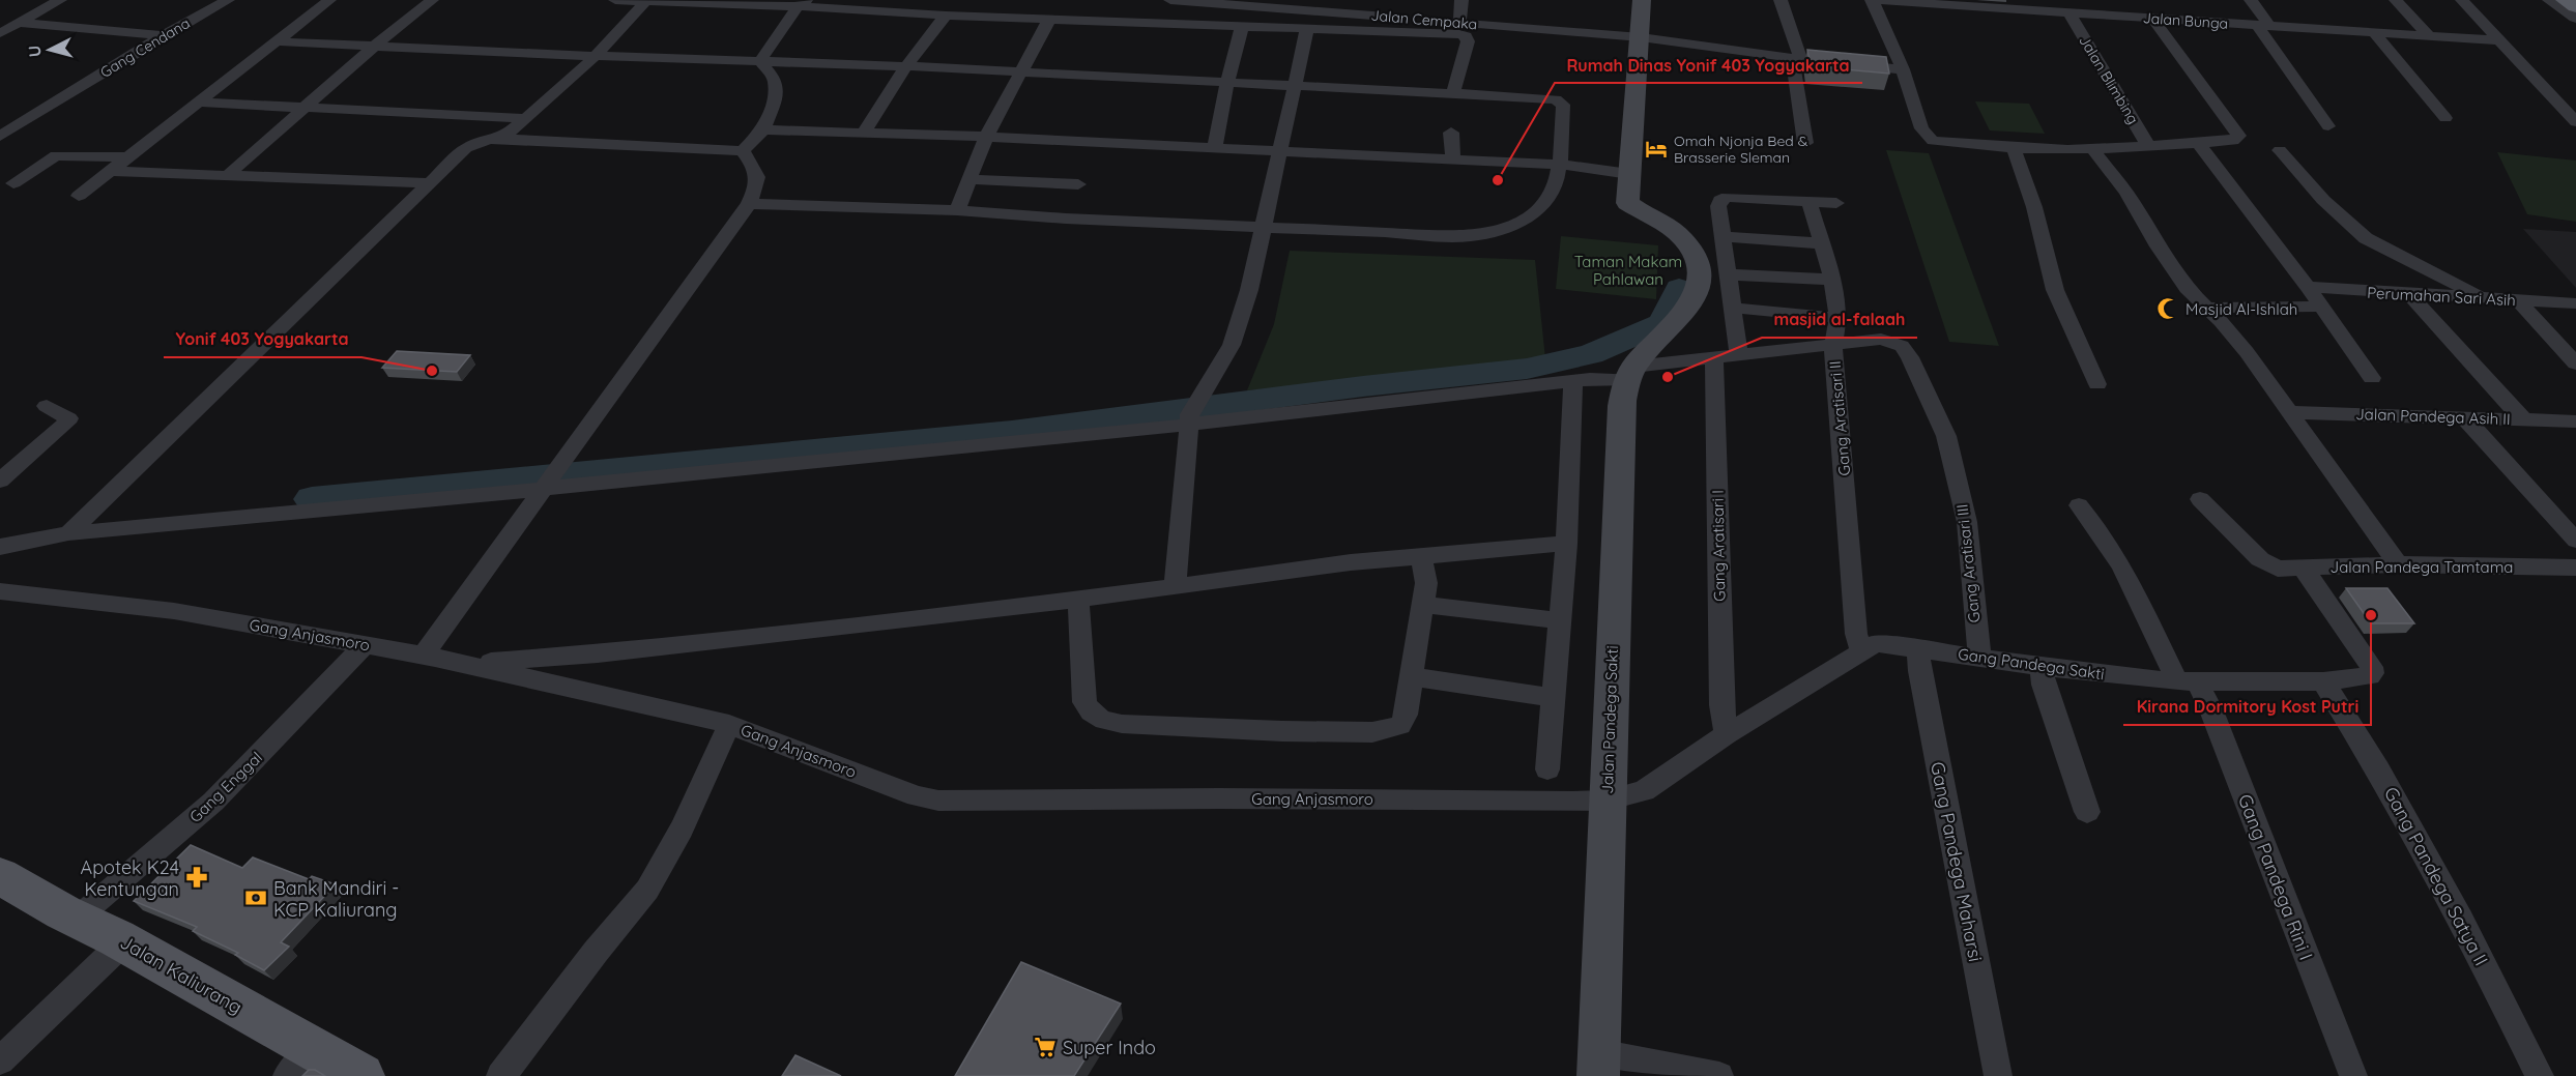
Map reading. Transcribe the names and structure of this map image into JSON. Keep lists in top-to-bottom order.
{
  "streets": {
    "main road": ["Jalan Pandega Sakti", "Jalan Kaliurang"],
    "street": [
      "Jalan Cempaka",
      "Jalan Bunga",
      "Gang Cendana",
      "Jalan Blimbing",
      "Perumahan Sari Asih",
      "Jalan Pandega Asih II",
      "Gang Aratisari II",
      "Gang Aratisari I",
      "Gang Aratisari III",
      "Jalan Pandega Tamtama",
      "Gang Anjasmoro",
      "Gang Pandega Sakti",
      "Gang Enggal",
      "Gang Pandega Maharsi",
      "Gang Pandega Satya II",
      "Gang Pandega Rini I"
    ]
  },
  "crossings": [
    ["Jalan Bunga", "Jalan Blimbing"],
    ["Gang Aratisari II", "Gang Aratisari III"],
    ["Gang Aratisari II", "Gang Pandega Sakti"],
    ["Gang Aratisari I", "Gang Pandega Sakti"],
    ["Gang Aratisari III", "Gang Pandega Sakti"],
    ["Jalan Pandega Tamtama", "Gang Pandega Sakti"],
    ["Gang Anjasmoro", "Gang Pandega Sakti"],
    ["Gang Anjasmoro", "Jalan Pandega Sakti"],
    ["Gang Anjasmoro", "Gang Enggal"],
    ["Gang Pandega Sakti", "Jalan Pandega Sakti"],
    ["Gang Pandega Sakti", "Gang Pandega Maharsi"],
    ["Gang Pandega Sakti", "Gang Pandega Satya II"],
    ["Gang Pandega Sakti", "Gang Pandega Rini I"],
    ["Gang Enggal", "Jalan Kaliurang"]
  ],
  "parks": ["Taman Makam Pahlawan"],
  "places": {
    "hotel": ["Omah Njonja Bed & Brasserie Sleman"],
    "other": [
      "Rumah Dinas Yonif 403 Yogyakarta",
      "Yonif 403 Yogyakarta",
      "masjid al-falaah",
      "Kirana Dormitory Kost Putri"
    ],
    "mosque": ["Masjid Al-Ishlah"],
    "pharmacy": ["Apotek K24 Kentungan"],
    "bank": ["Bank Mandiri - KCP Kaliurang"],
    "supermarket": ["Super Indo"]
  },
  "north": "left"
}
